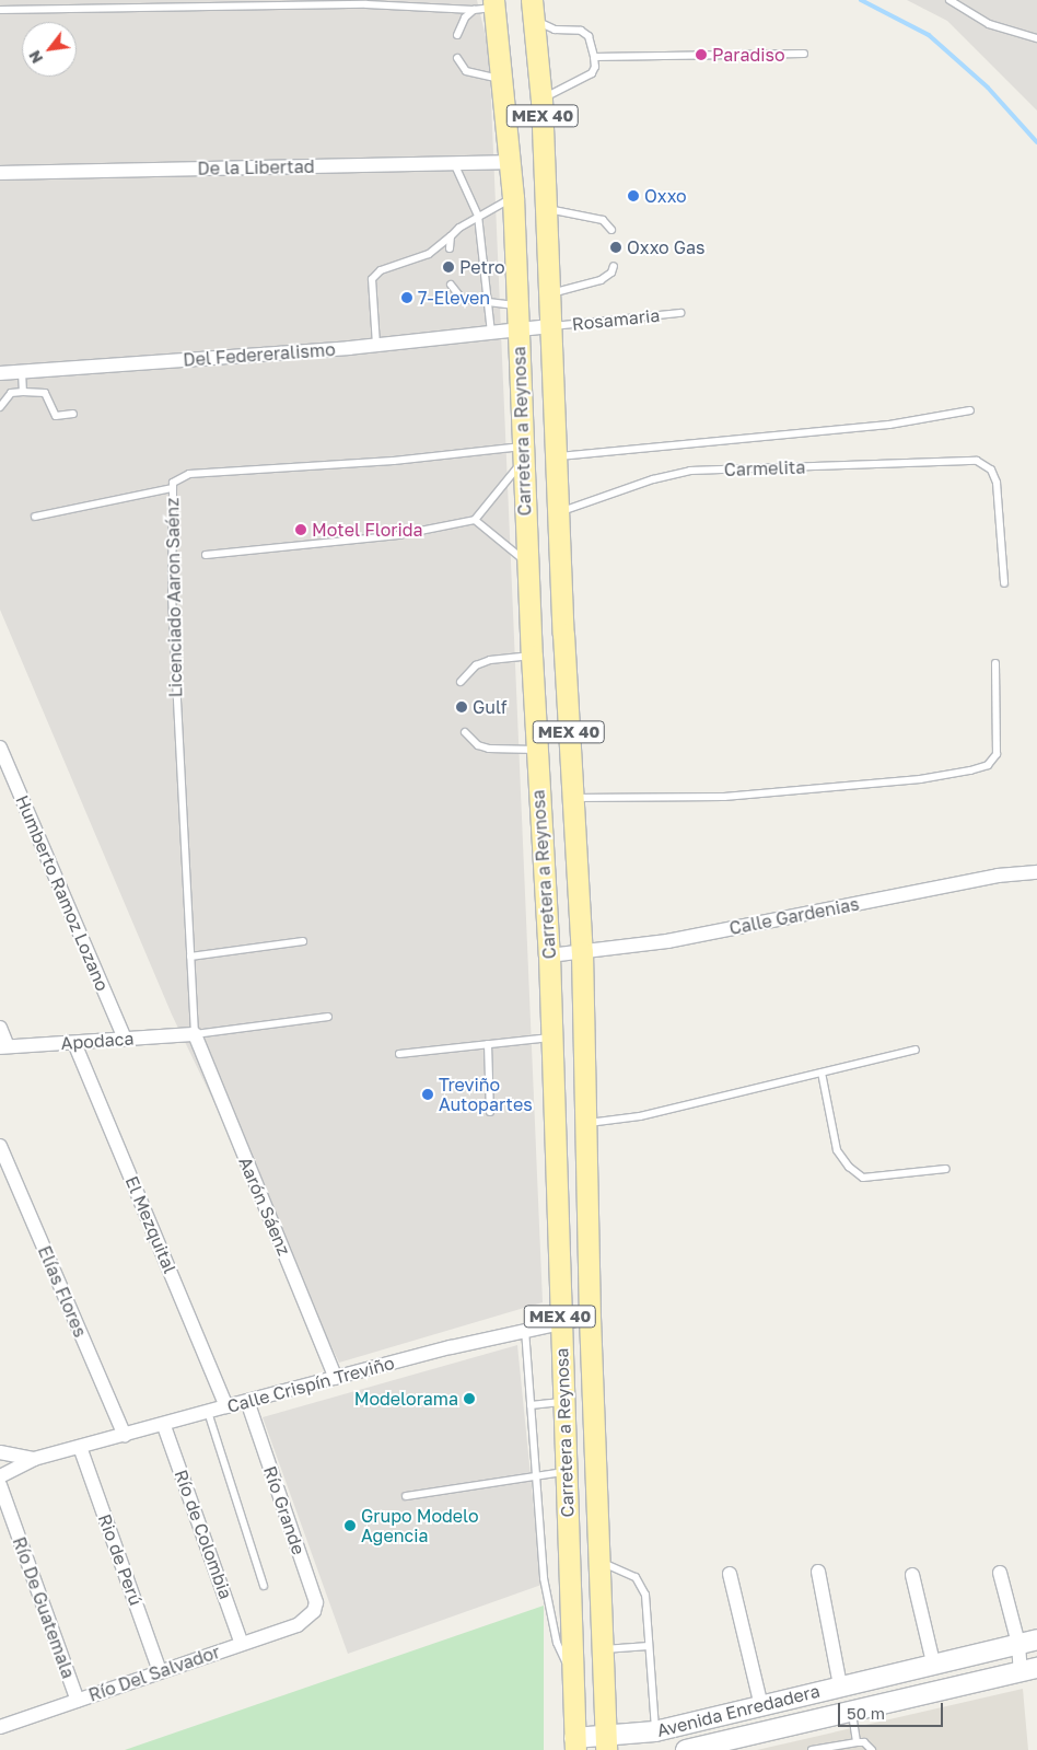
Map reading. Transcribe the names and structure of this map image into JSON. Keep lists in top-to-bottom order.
{
  "streets": {
    "main road": ["MEX 40", "Carretera a Reynosa"],
    "street": [
      "De la Libertad",
      "Del Federeralismo",
      "Humberto Ramoz Lozano",
      "Calle Gardenias",
      "Apodaca",
      "Aarón Sáenz",
      "El Mezquital",
      "Elías Flores",
      "Calle Crispín Treviño",
      "Río Grande",
      "Río de Colombia",
      "Rio de Perú",
      "Río De Guatemala",
      "Río Del Salvador",
      "Avenida Enredadera"
    ],
    "lane": ["Rosamaria", "Carmelita", "Licenciado Aaron Saénz"]
  },
  "crossings": [
    ["De la Libertad", "Carretera a Reynosa"],
    ["Rosamaria", "Del Federeralismo"],
    ["Rosamaria", "Carretera a Reynosa"],
    ["Del Federeralismo", "Carretera a Reynosa"],
    ["Carretera a Reynosa", "Carmelita"],
    ["Carretera a Reynosa", "Licenciado Aaron Saénz"],
    ["Carretera a Reynosa", "Calle Gardenias"],
    ["Carretera a Reynosa", "Calle Crispín Treviño"],
    ["Carretera a Reynosa", "Avenida Enredadera"],
    ["Licenciado Aaron Saénz", "Apodaca"],
    ["Licenciado Aaron Saénz", "Aarón Sáenz"],
    ["Humberto Ramoz Lozano", "Apodaca"],
    ["Apodaca", "Aarón Sáenz"],
    ["Apodaca", "El Mezquital"],
    ["Aarón Sáenz", "Calle Crispín Treviño"],
    ["El Mezquital", "Calle Crispín Treviño"],
    ["Elías Flores", "Calle Crispín Treviño"],
    ["Calle Crispín Treviño", "Río Grande"],
    ["Calle Crispín Treviño", "Río de Colombia"],
    ["Calle Crispín Treviño", "Rio de Perú"],
    ["Río Grande", "Río Del Salvador"],
    ["Río de Colombia", "Río Del Salvador"],
    ["Rio de Perú", "Río Del Salvador"],
    ["Río De Guatemala", "Río Del Salvador"]
  ],
  "places": [
    "Paradiso",
    "Oxxo",
    "Oxxo Gas",
    "Petro",
    "7-Eleven",
    "Motel Florida",
    "Gulf",
    "Treviño Autopartes",
    "Modelorama",
    "Grupo Modelo Agencia"
  ],
  "scale_bar": "50 m",
  "north": "bottom left"
}
